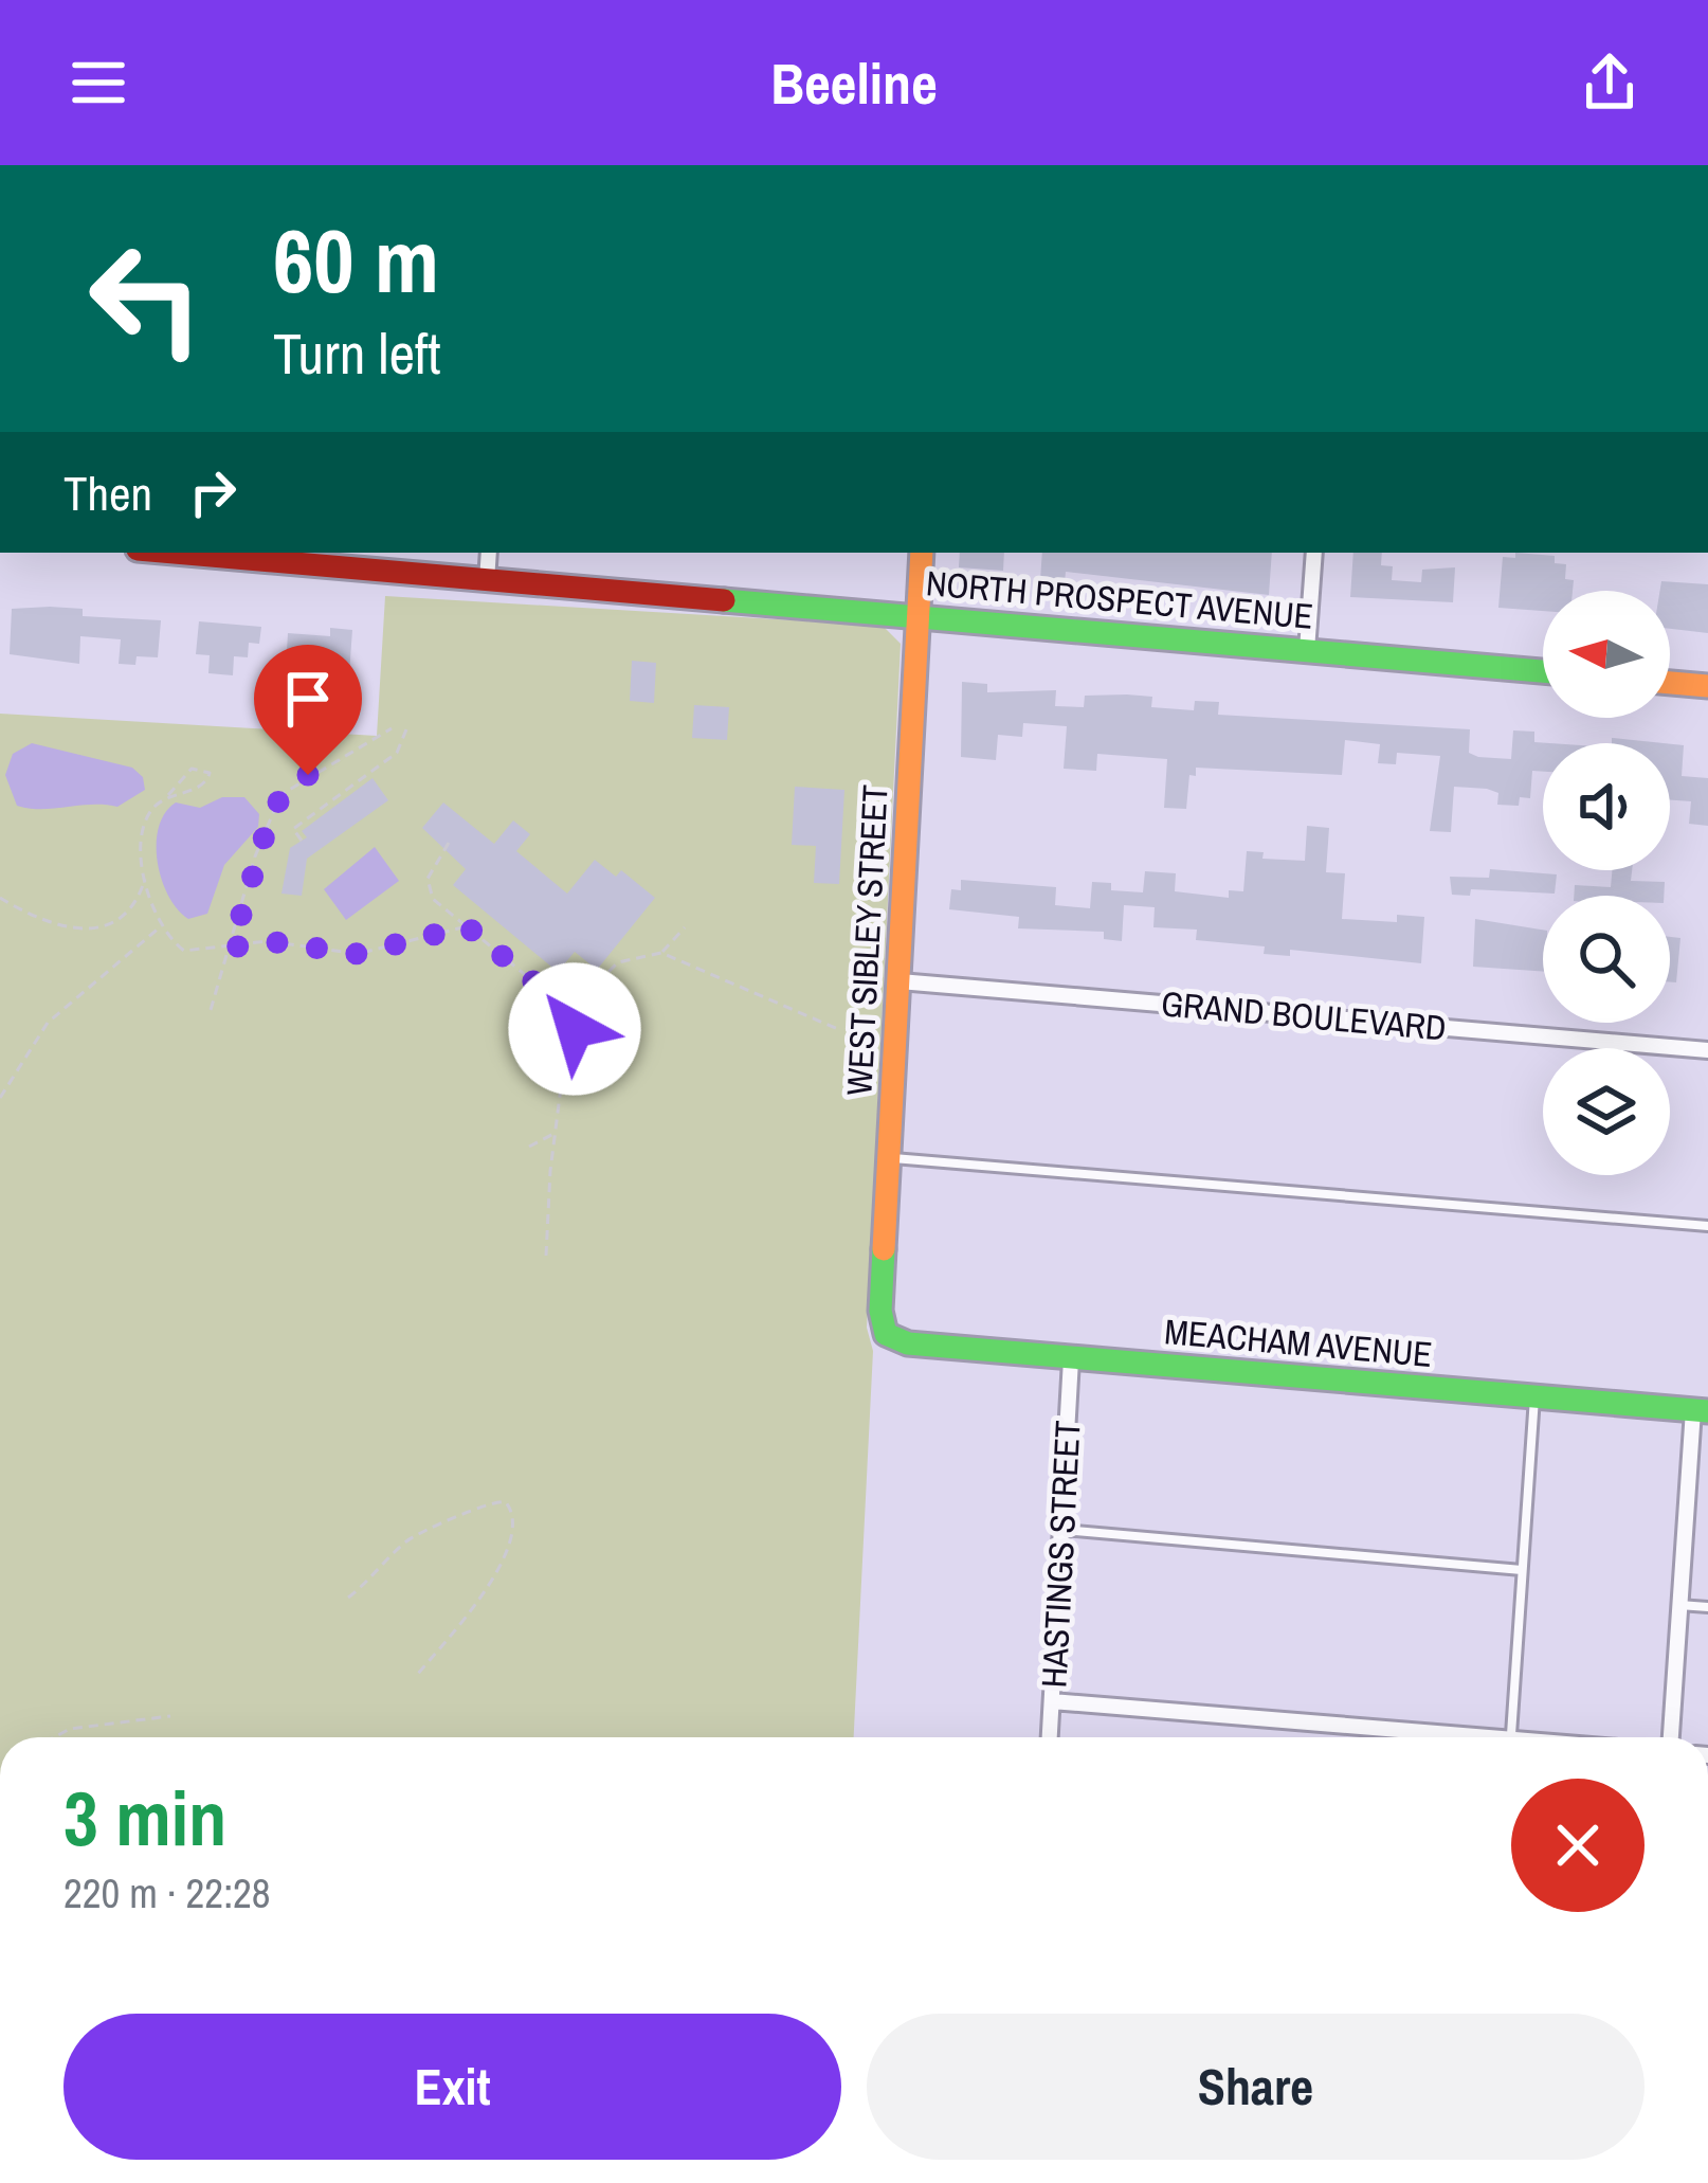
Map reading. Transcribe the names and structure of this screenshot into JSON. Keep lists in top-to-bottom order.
{
  "streets": {
    "street": [
      "NORTH PROSPECT AVENUE",
      "WEST SIBLEY STREET",
      "GRAND BOULEVARD",
      "MEACHAM AVENUE",
      "HASTINGS STREET"
    ]
  },
  "crossings": [
    ["NORTH PROSPECT AVENUE", "WEST SIBLEY STREET"],
    ["WEST SIBLEY STREET", "GRAND BOULEVARD"],
    ["WEST SIBLEY STREET", "MEACHAM AVENUE"],
    ["MEACHAM AVENUE", "HASTINGS STREET"]
  ],
  "north": "left",
  "page": {
    "header": "Beeline",
    "turn": ["60 m", "Turn left"],
    "then": "Then",
    "heading": ["3 min", "220 m · 22:28"],
    "buttons": ["Exit", "Share"]
  }
}
